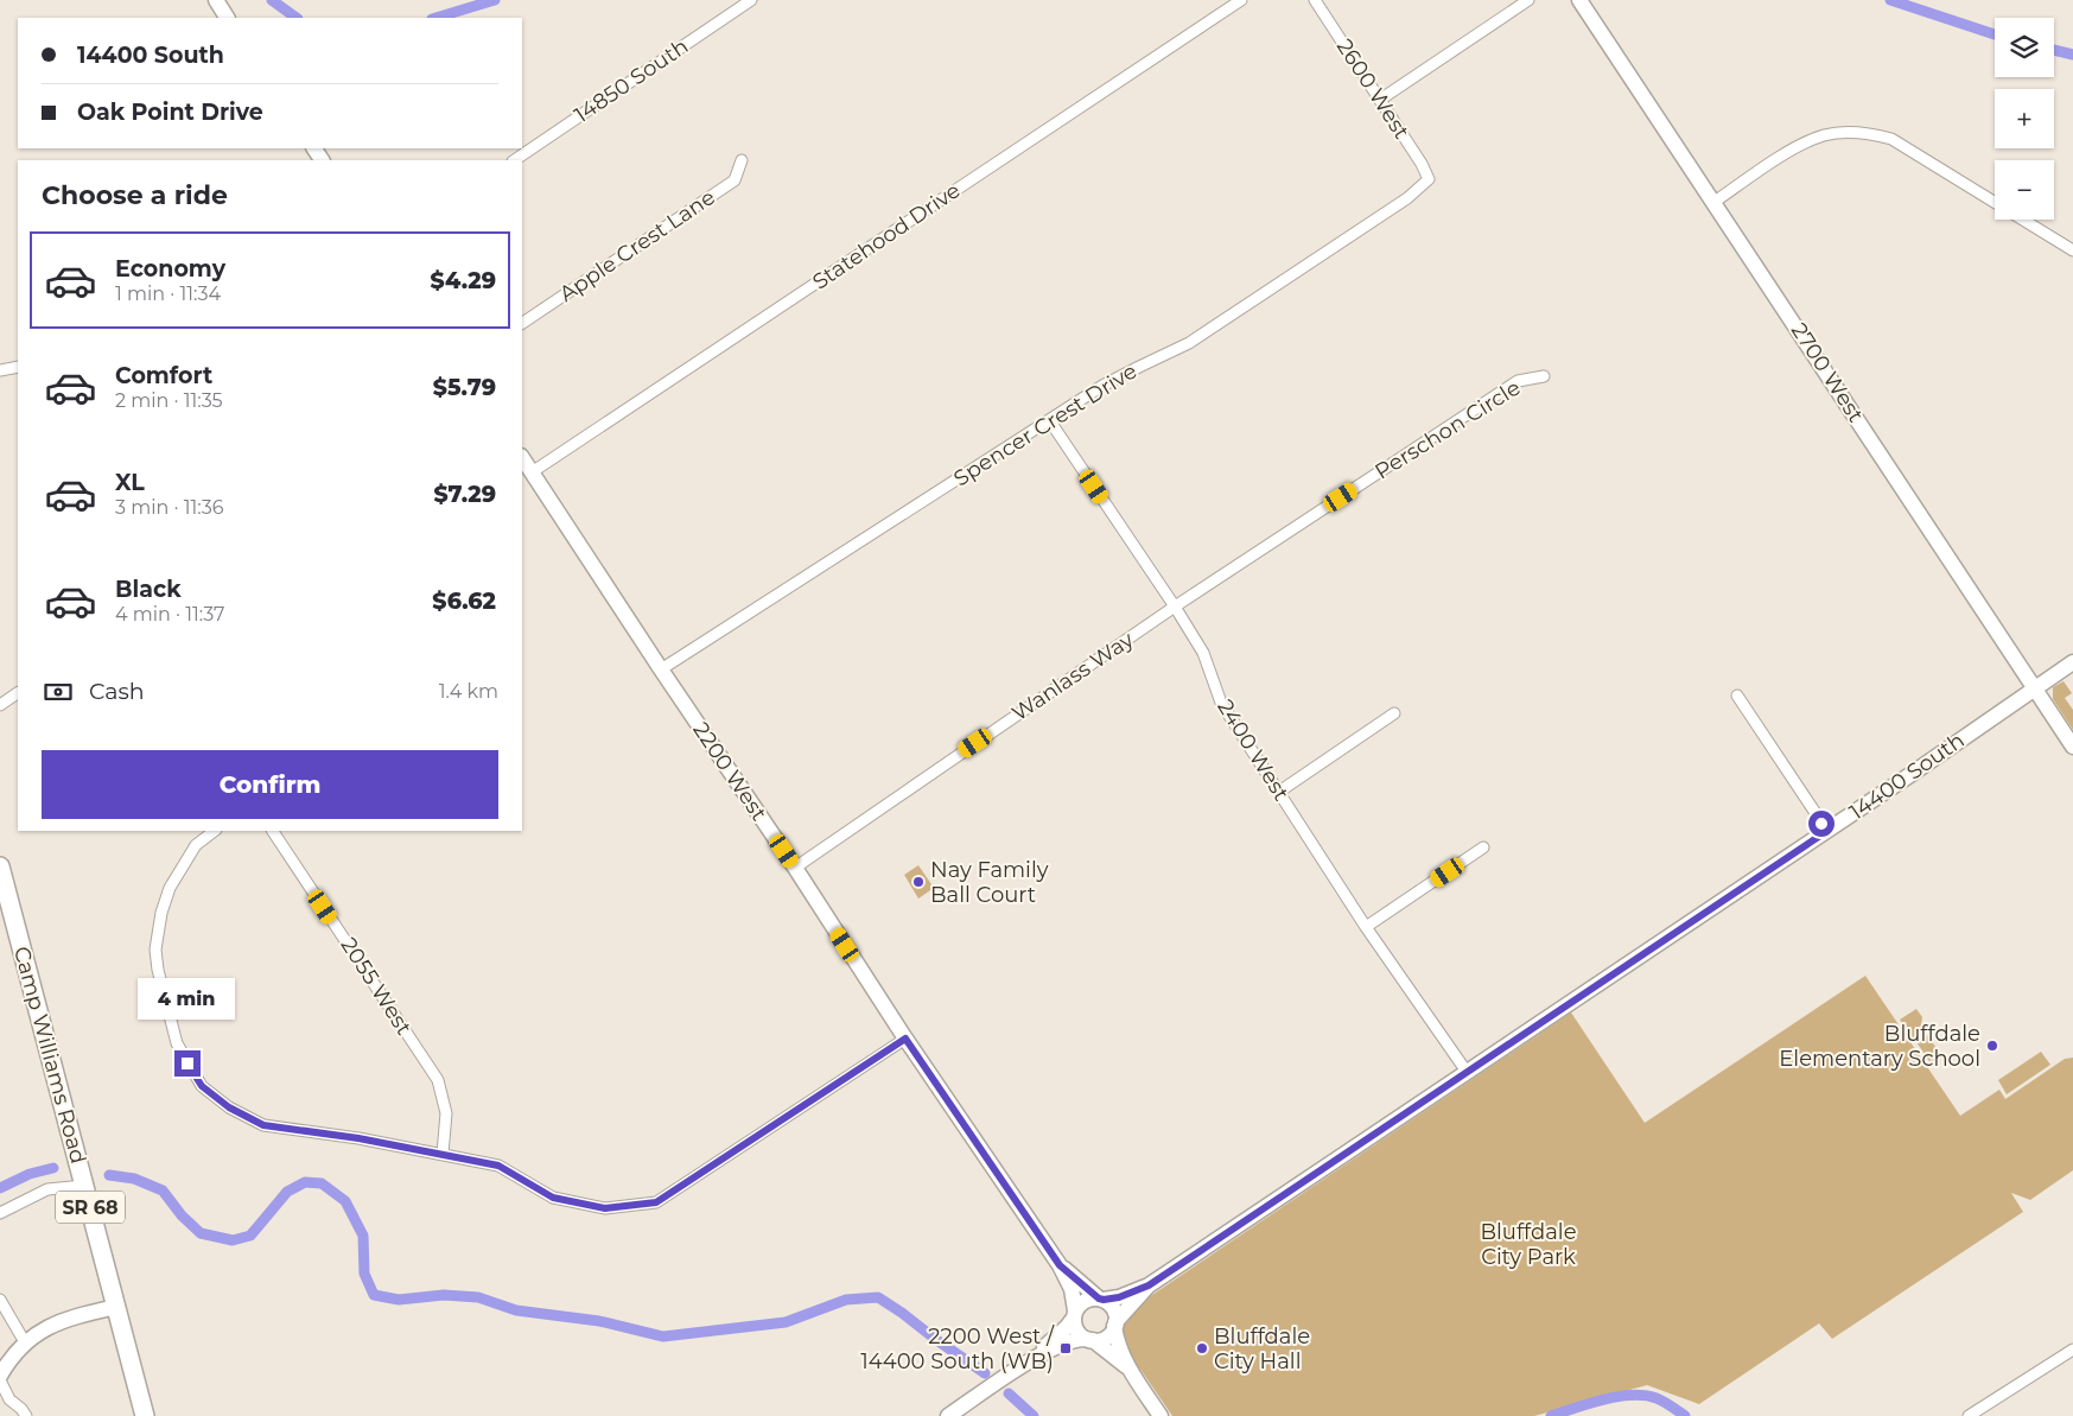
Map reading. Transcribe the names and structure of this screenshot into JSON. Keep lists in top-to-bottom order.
{
  "streets": {
    "main road": ["Camp Williams Road", "SR 68"],
    "street": [
      "14850 South",
      "2600 West",
      "Statehood Drive",
      "Apple Crest Lane",
      "2700 West",
      "Spencer Crest Drive",
      "Perschon Circle",
      "Wanlass Way",
      "2400 West",
      "2200 West",
      "14400 South",
      "2055 West"
    ]
  },
  "crossings": [
    ["2600 West", "Spencer Crest Drive"],
    ["Statehood Drive", "2200 West"],
    ["2700 West", "14400 South"],
    ["Spencer Crest Drive", "2400 West"],
    ["Spencer Crest Drive", "2200 West"],
    ["Perschon Circle", "Wanlass Way"],
    ["Perschon Circle", "2400 West"],
    ["Wanlass Way", "2400 West"],
    ["Wanlass Way", "2200 West"],
    ["2400 West", "14400 South"],
    ["2200 West", "14400 South"]
  ],
  "parks": ["Bluffdale City Park"],
  "places": {
    "other": ["Nay Family Ball Court", "Bluffdale Elementary School", "Bluffdale City Hall"],
    "transit": ["2200 West / 14400 South (WB)"]
  },
  "page": {
    "map_buttons": ["+", "−"],
    "banner": ["14400 South", "Oak Point Drive"],
    "heading": "Choose a ride",
    "list": [
      {
        "name": "Economy",
        "note": "1 min · 11:34",
        "value": "$4.29"
      },
      {
        "name": "Comfort",
        "note": "2 min · 11:35",
        "value": "$5.79"
      },
      {
        "name": "XL",
        "note": "3 min · 11:36",
        "value": "$7.29"
      },
      {
        "name": "Black",
        "note": "4 min · 11:37",
        "value": "$6.62"
      }
    ],
    "pay": ["Cash", "1.4 km"],
    "buttons": "Confirm",
    "bubble": "4 min"
  }
}
